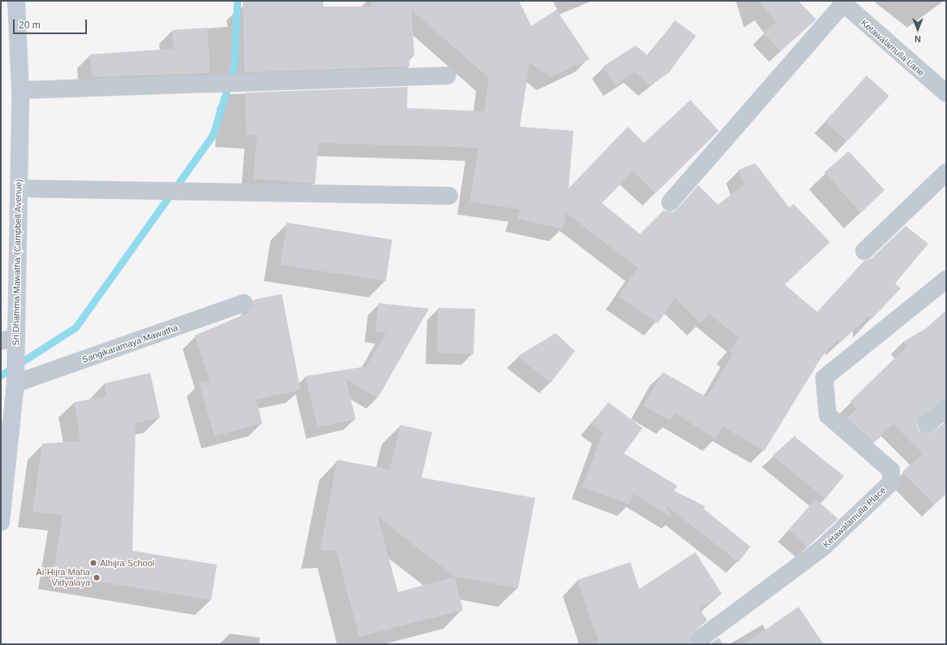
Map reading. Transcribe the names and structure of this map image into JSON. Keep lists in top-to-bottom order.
{
  "streets": {
    "main road": ["Sri Dhamma Mawatha (Campbell Avenue)"],
    "street": ["Ketawalamulla Lane", "Sangikaramaya Mawatha", "Ketawalamulla Place"]
  },
  "crossings": [
    ["Sri Dhamma Mawatha (Campbell Avenue)", "Sangikaramaya Mawatha"]
  ],
  "places": ["Alhijra School", "Ai-Hijra Maha Vidyalaya"],
  "scale_bar": "20 m",
  "north": "bottom"
}
